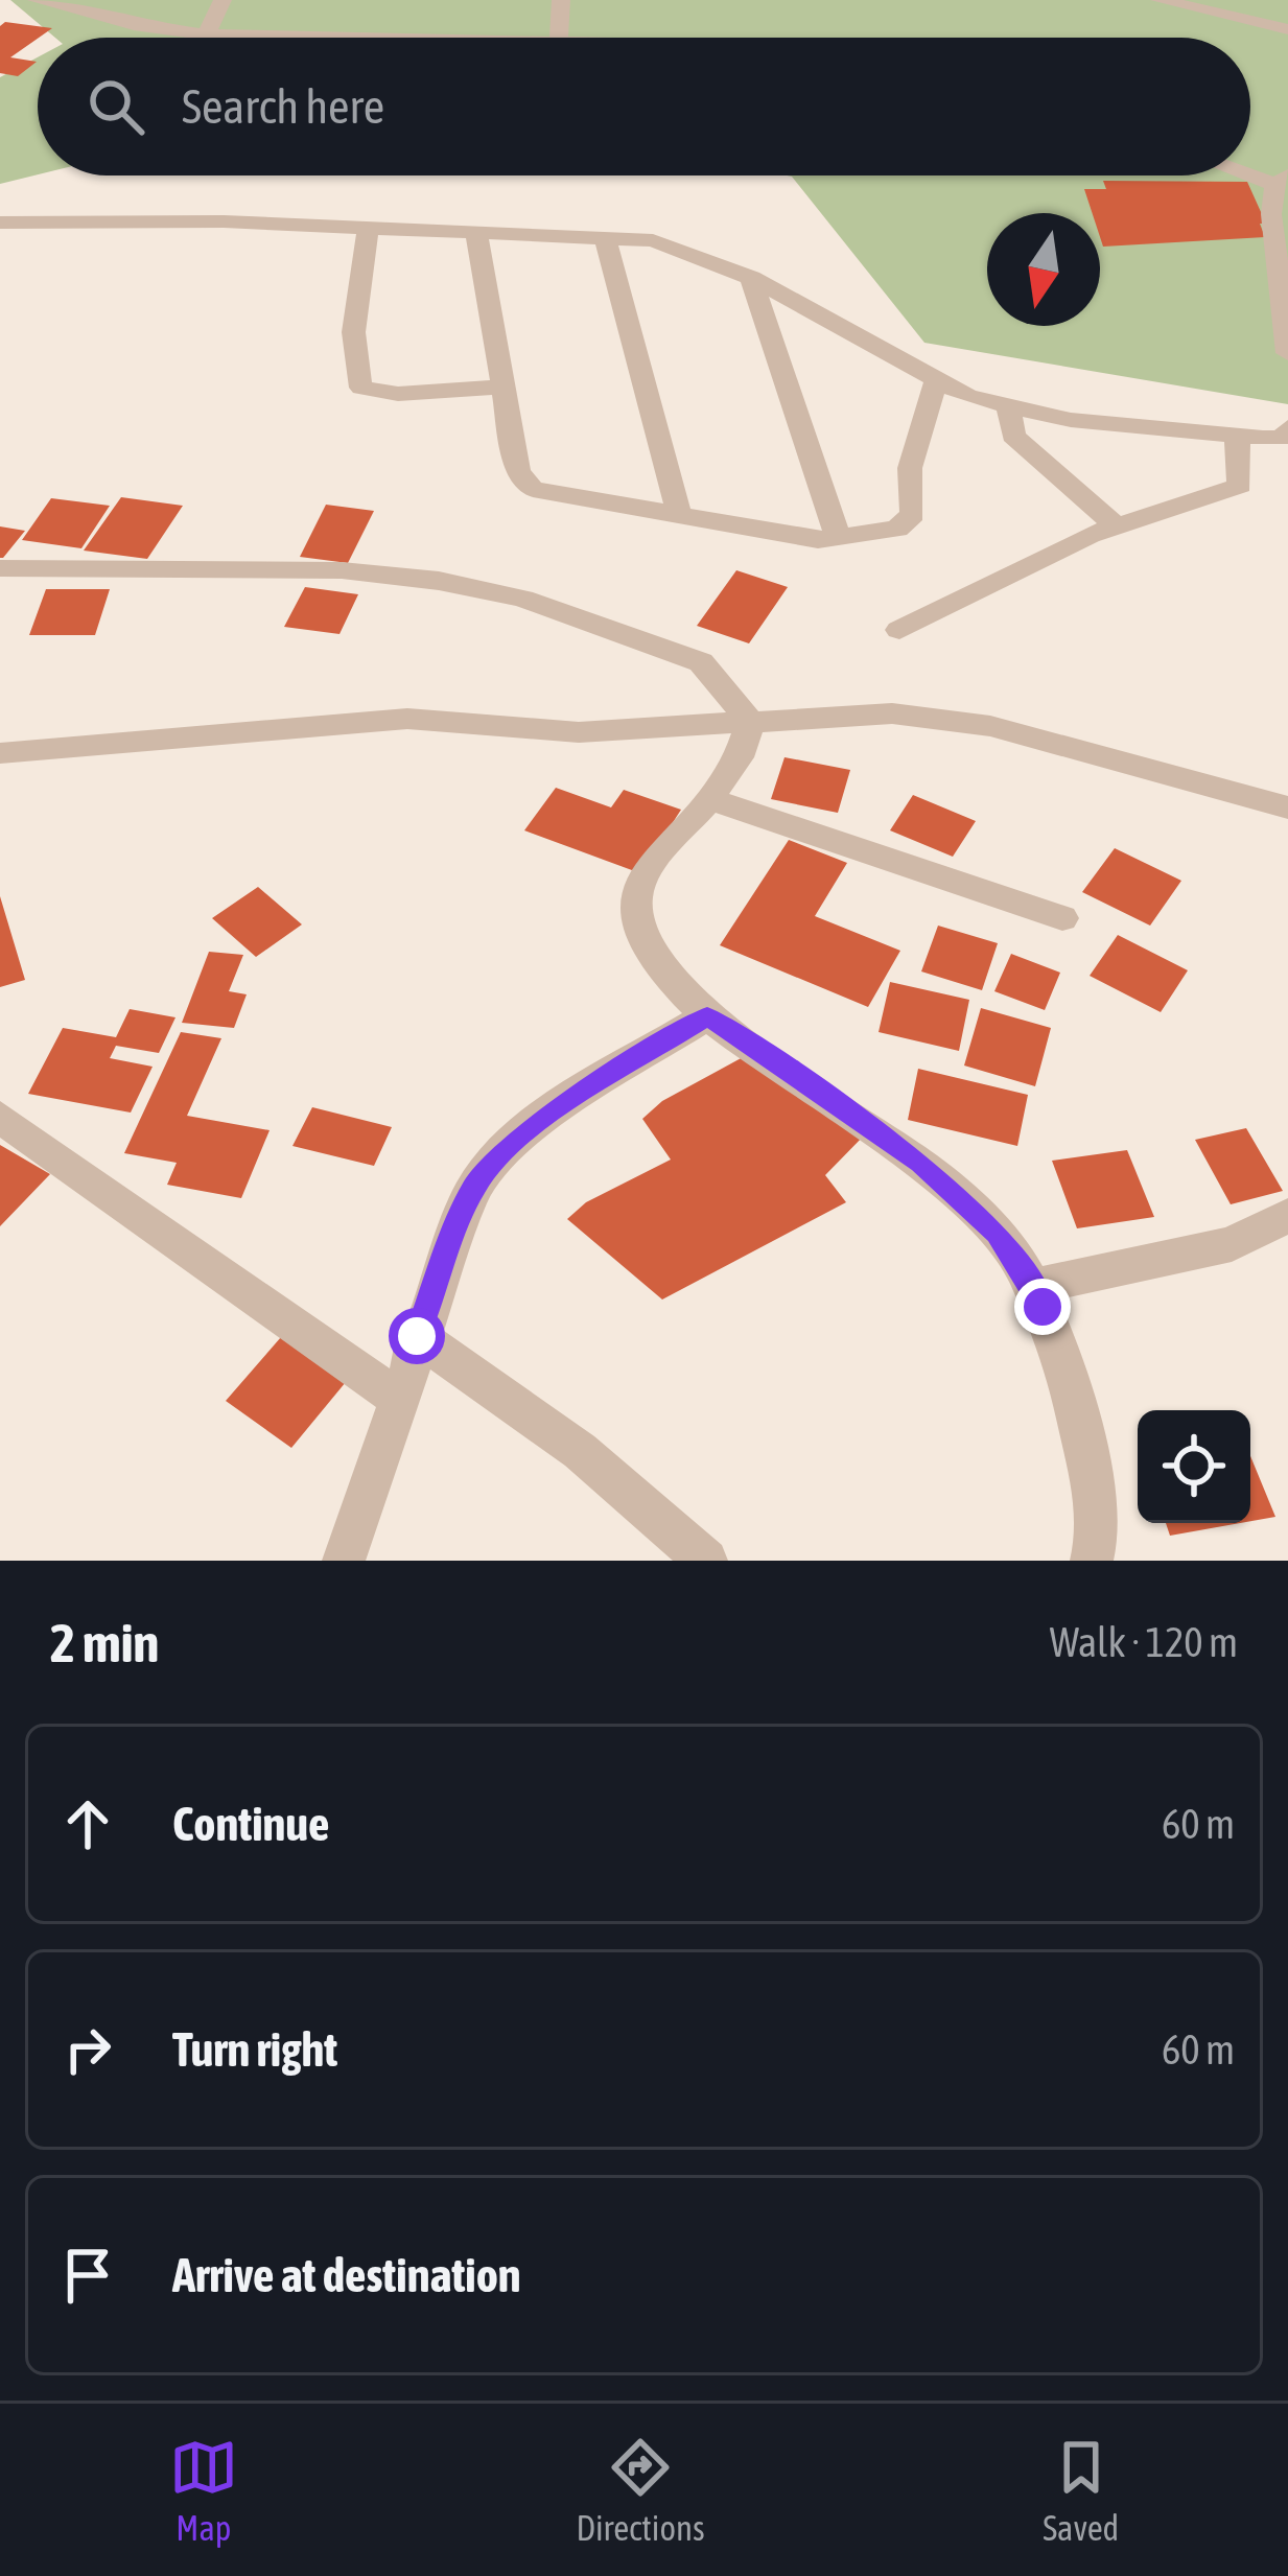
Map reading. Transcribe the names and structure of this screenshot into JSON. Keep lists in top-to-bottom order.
{
  "north": "bottom",
  "page": {
    "search": "Search here",
    "heading": ["2 min", "Walk · 120 m"],
    "list": [
      ["Continue", "60 m"],
      ["Turn right", "60 m"],
      "Arrive at destination"
    ],
    "nav": ["Map", "Directions", "Saved"]
  }
}
